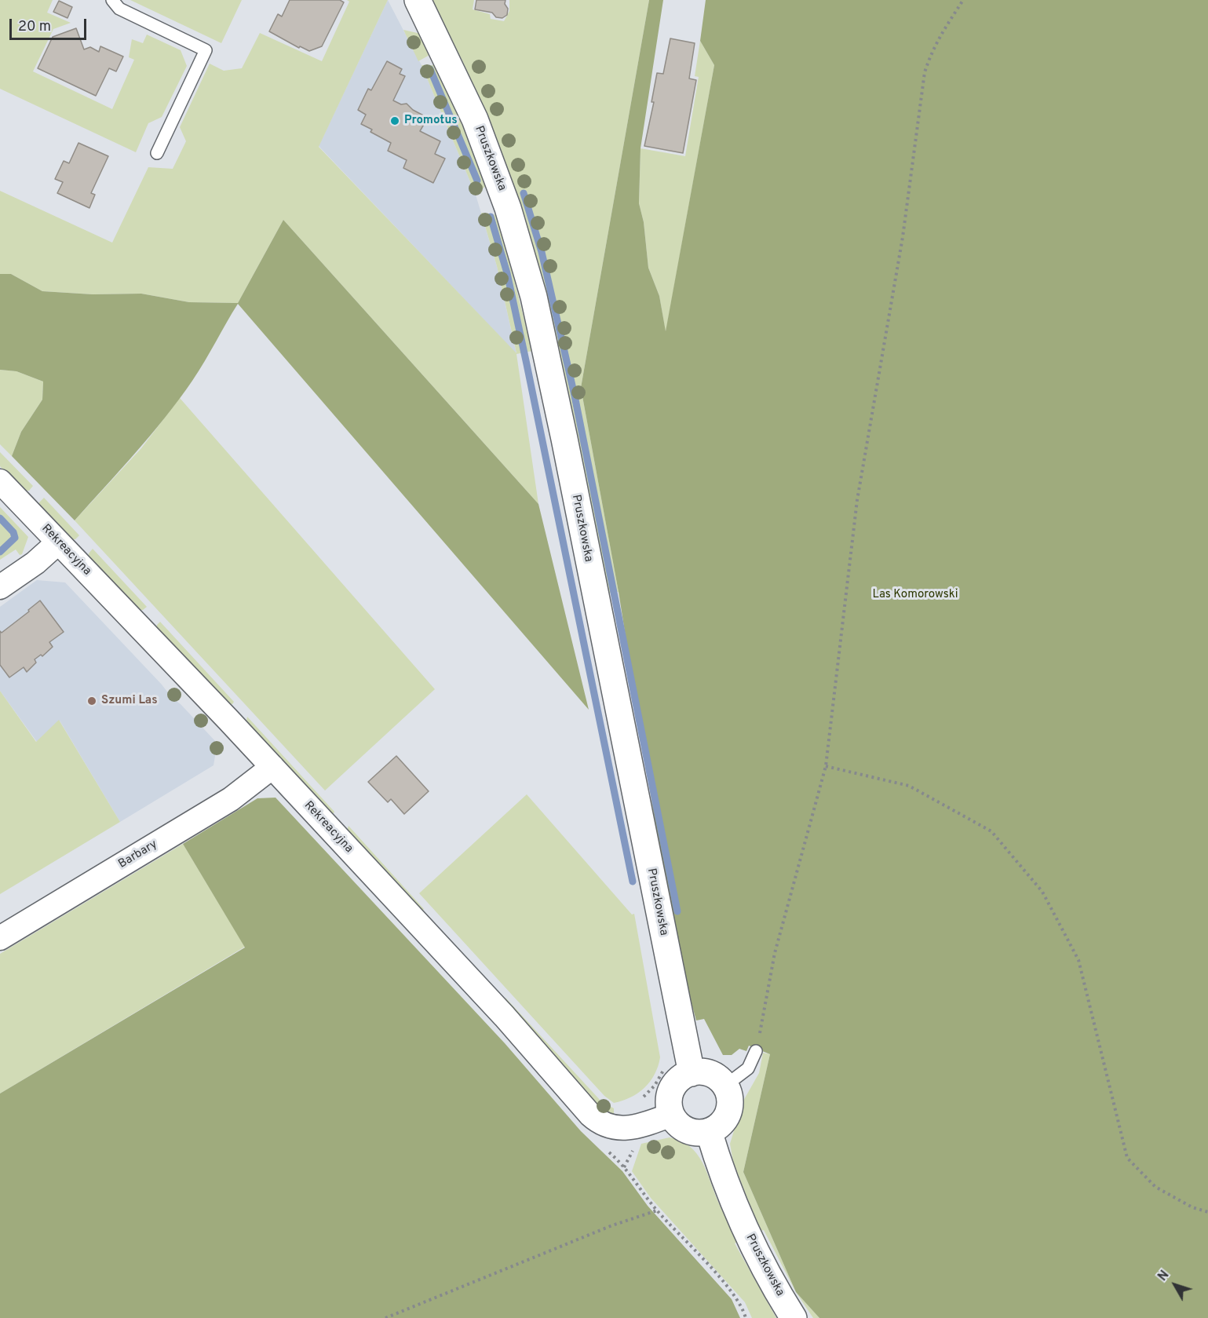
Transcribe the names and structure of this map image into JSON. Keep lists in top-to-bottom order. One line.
{"streets":{"street":["Pruszkowska","Rekreacyjna","Barbary"]},"crossings":[["Pruszkowska","Rekreacyjna"],["Rekreacyjna","Barbary"]],"parks":["Las Komorowski"],"places":["Promotus","Szumi Las"],"scale_bar":"20 m","north":"top left"}
